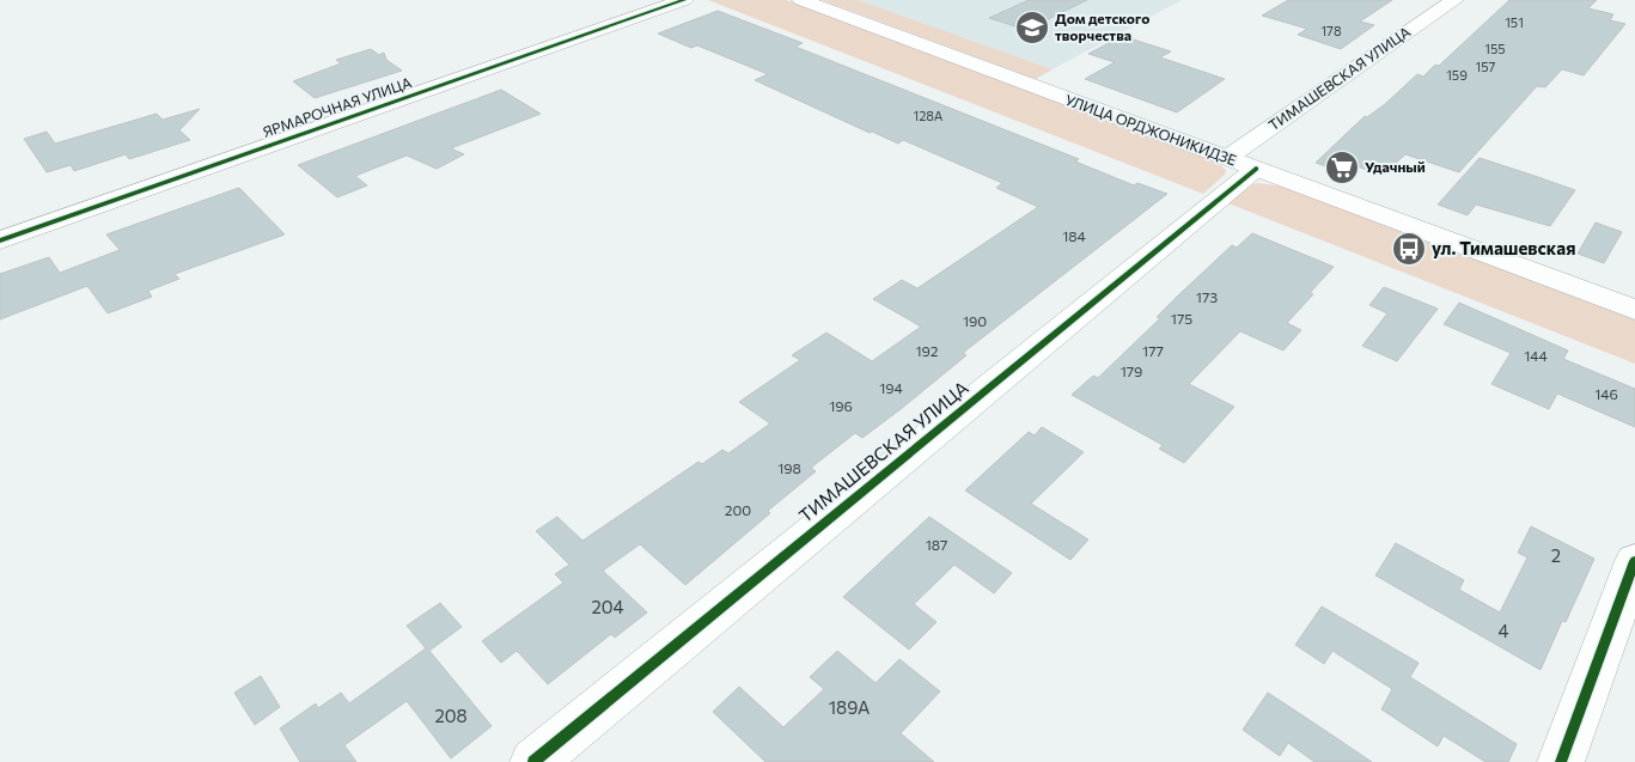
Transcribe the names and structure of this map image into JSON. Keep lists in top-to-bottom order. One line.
{"streets":{"street":["ТИМАШЕВСКАЯ УЛИЦА","ЯРМАРОЧНАЯ УЛИЦА","УЛИЦА ОРДЖОНИКИДЗЕ"]},"crossings":[["ТИМАШЕВСКАЯ УЛИЦА","УЛИЦА ОРДЖОНИКИДЗЕ"]],"places":{"school or university":["Дом детского творчества"],"supermarket":["Удачный"],"bus stop":["ул. Тимашевская"]},"house_numbers":["151","178","155","157","159","128А","184","173","175","190","192","177","144","179","194","146","196","198","200","187","2","204","4","189А","208"]}
